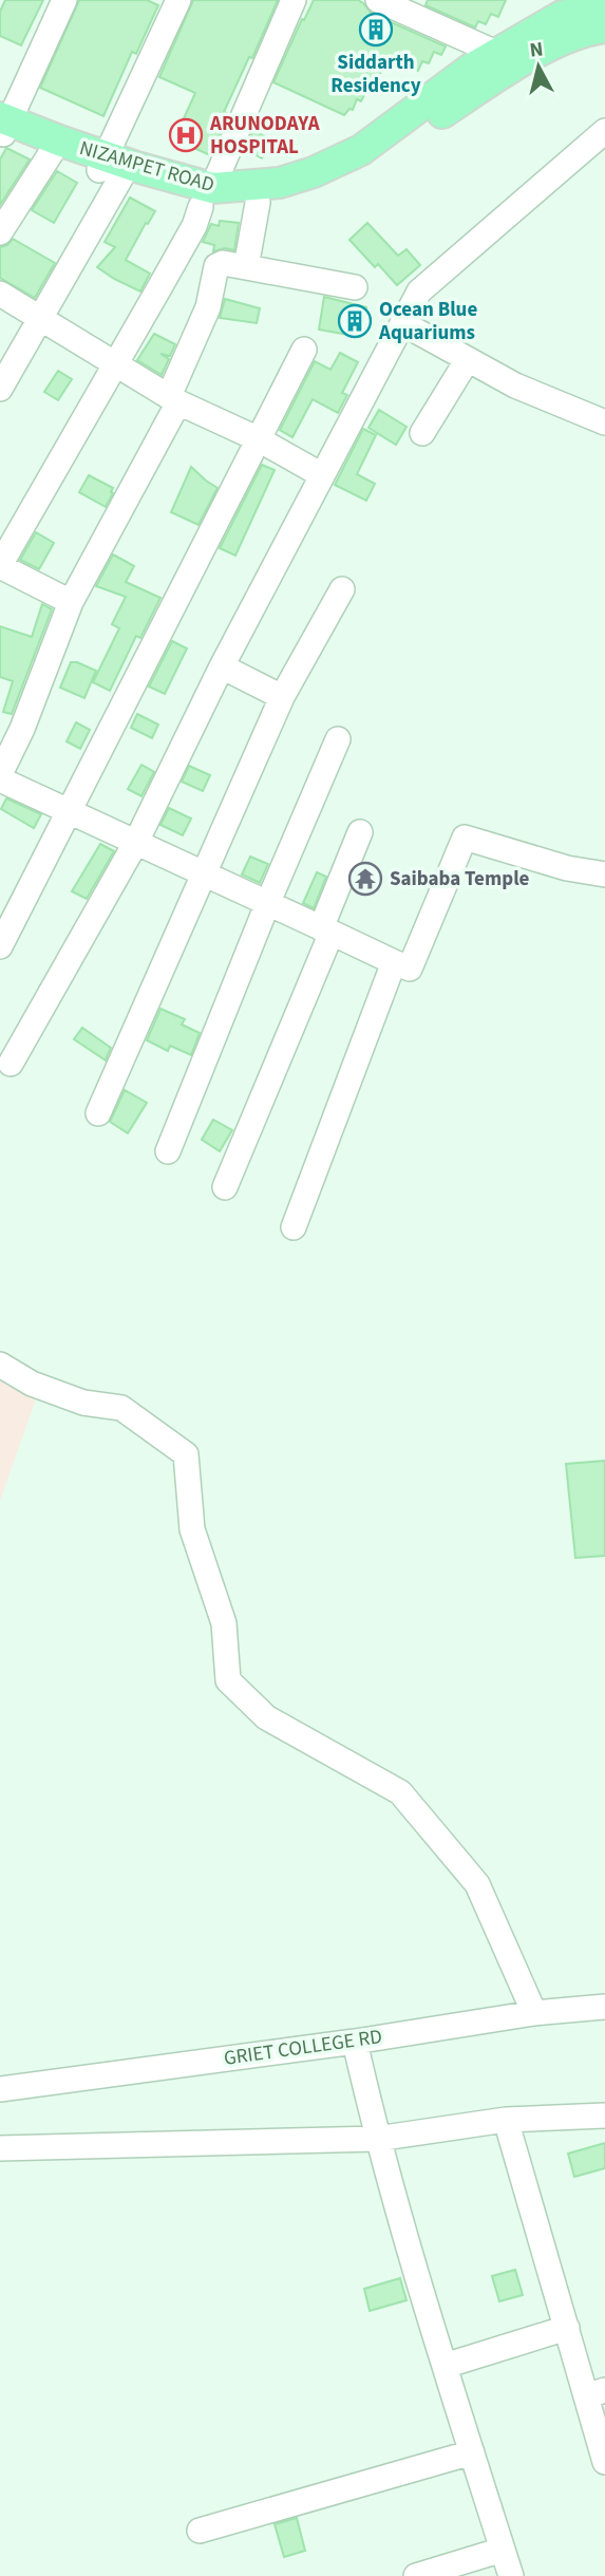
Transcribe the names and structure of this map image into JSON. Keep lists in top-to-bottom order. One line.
{"streets":{"main road":["NIZAMPET ROAD"],"street":["GRIET COLLEGE RD"]},"places":{"building":["Siddarth Residency","Ocean Blue Aquariums"],"hospital":["ARUNODAYA HOSPITAL"],"temple":["Saibaba Temple"]},"north":"top"}
